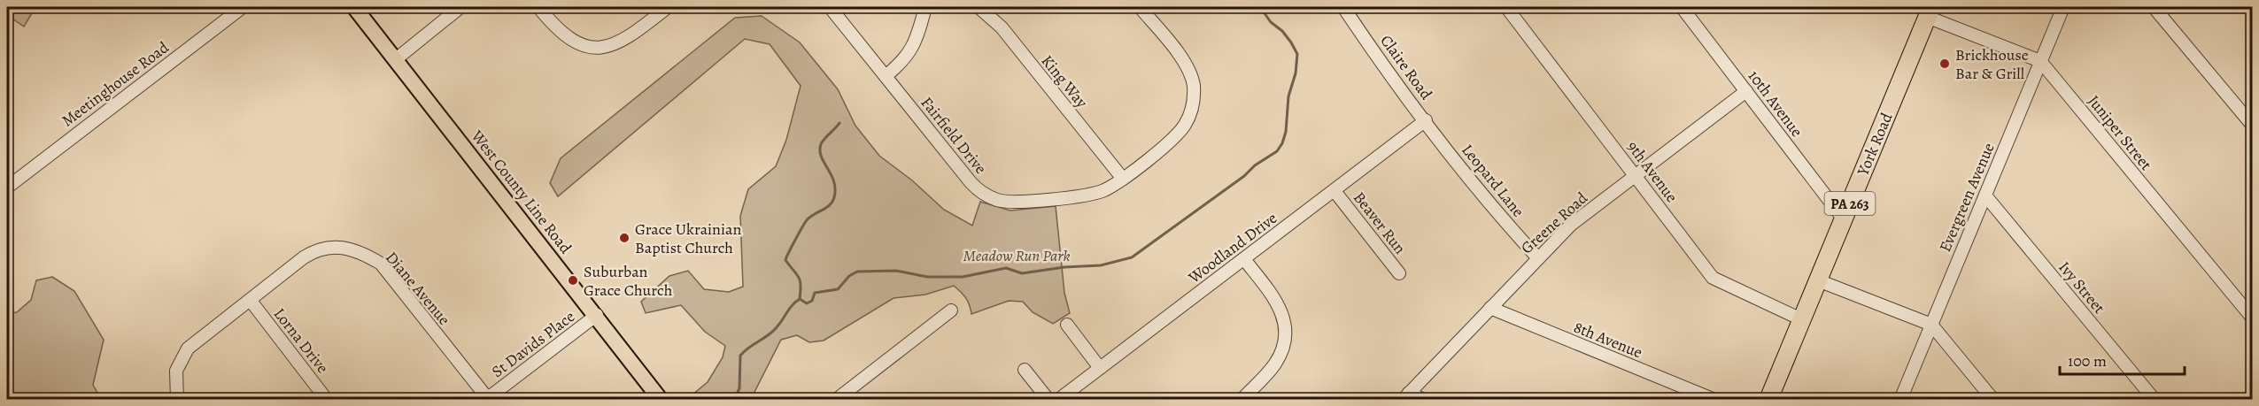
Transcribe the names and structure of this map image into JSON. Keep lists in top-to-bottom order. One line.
{"streets":{"highway":["York Road","PA 263"],"main road":["West County Line Road"],"street":["Claire Road","King Way","Meetinghouse Road","10th Avenue","Juniper Street","Fairfield Drive","9th Avenue","Leopard Lane","Evergreen Avenue","Beaver Run","Greene Road","Woodland Drive","Ivy Street","Diane Avenue","8th Avenue","Lorna Drive","St Davids Place"]},"crossings":[["Claire Road","Leopard Lane"],["Claire Road","Woodland Drive"],["King Way","Fairfield Drive"],["10th Avenue","York Road"],["10th Avenue","Greene Road"],["Juniper Street","York Road"],["Juniper Street","Evergreen Avenue"],["York Road","9th Avenue"],["9th Avenue","Greene Road"],["Leopard Lane","Greene Road"],["Leopard Lane","Woodland Drive"],["West County Line Road","St Davids Place"],["Evergreen Avenue","Ivy Street"],["Beaver Run","Woodland Drive"],["Greene Road","8th Avenue"],["Diane Avenue","Lorna Drive"],["Diane Avenue","St Davids Place"]],"parks":["Meadow Run Park"],"places":["Brickhouse Bar & Grill","Grace Ukrainian Baptist Church","Suburban Grace Church"],"scale_bar":"100 m"}
